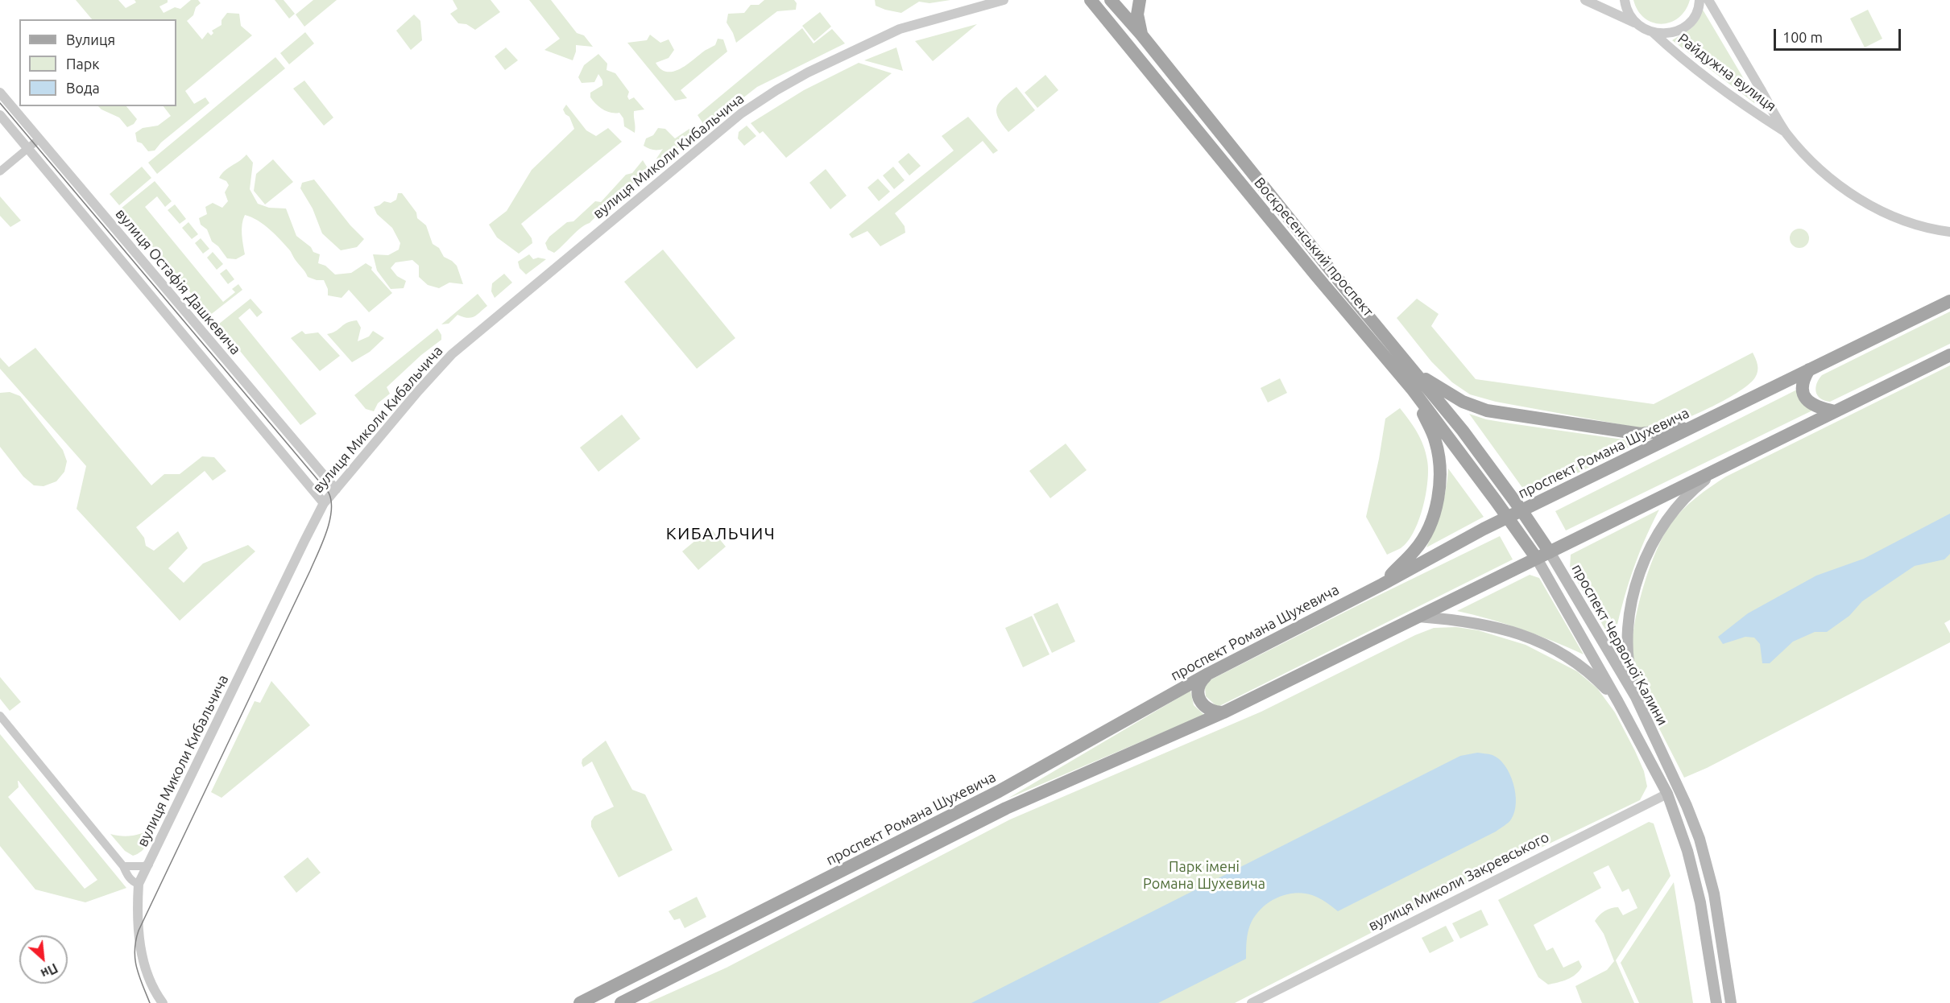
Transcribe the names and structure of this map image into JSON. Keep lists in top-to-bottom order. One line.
{"streets":{"main road":["Воскресенський проспект","проспект Романа Шухевича","проспект Червоної Калини"],"street":["Райдужна вулиця","вулиця Миколи Кибальчича","вулиця Остафія Дашкевича","вулиця Миколи Закревського"]},"crossings":[["вулиця Миколи Кибальчича","вулиця Остафія Дашкевича"],["Воскресенський проспект","проспект Романа Шухевича"],["Воскресенський проспект","проспект Червоної Калини"],["проспект Червоної Калини","вулиця Миколи Закревського"]],"districts":["КИБАЛЬЧИЧ"],"parks":["Парк імені Романа Шухевича"],"legend":["Вулиця","Парк","Вода"],"scale_bar":"100 m","north":"bottom right"}
